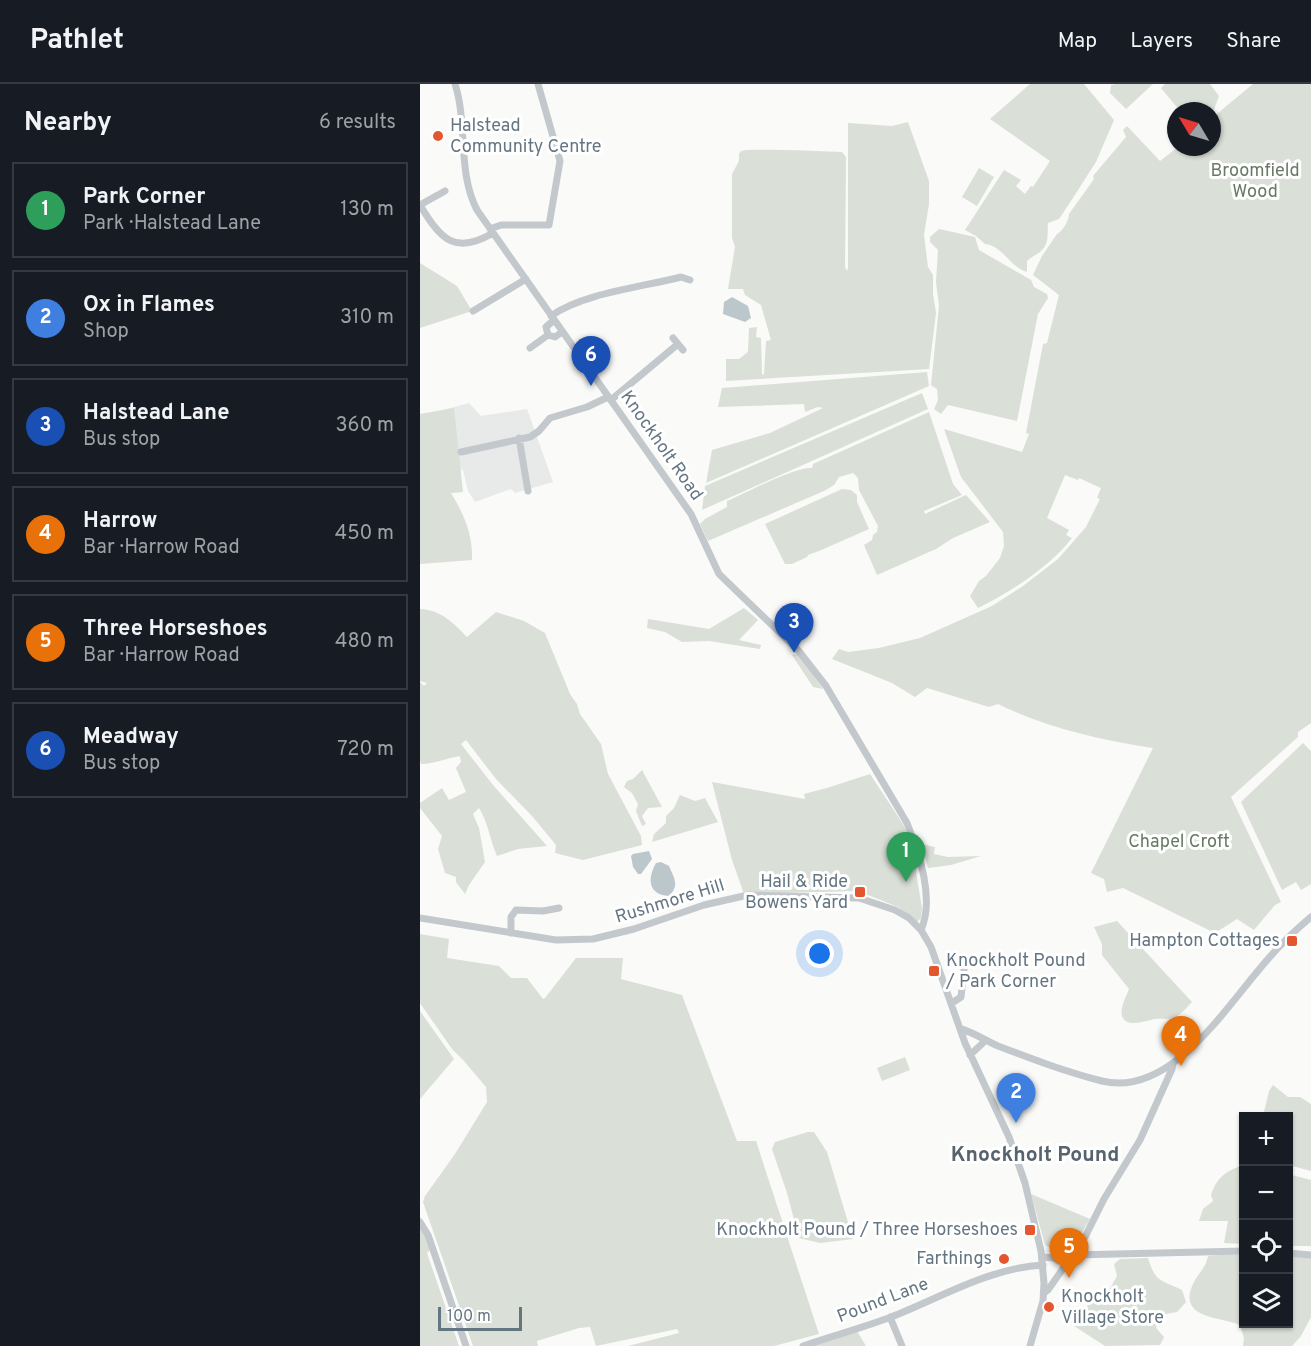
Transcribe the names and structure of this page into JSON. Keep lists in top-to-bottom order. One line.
{"streets":{"street":["Knockholt Road","Rushmore Hill","Pound Lane"]},"crossings":[["Knockholt Road","Rushmore Hill"]],"districts":["Knockholt Pound"],"parks":["Broomfield Wood","Chapel Croft"],"places":{"other":["Halstead Community Centre","Farthings","Knockholt Village Store"],"transit":["Hail & Ride Bowens Yard","Hampton Cottages","Knockholt Pound / Park Corner","Knockholt Pound / Three Horseshoes"]},"scale_bar":"100 m","north":"top left","page":{"header":"Pathlet","nav":["Map","Layers","Share"],"heading":["Nearby","6 results"],"list":[{"mark":"1","name":"Park Corner","note":"Park · Halstead Lane","value":"130 m"},{"mark":"2","name":"Ox in Flames","note":"Shop","value":"310 m"},{"mark":"3","name":"Halstead Lane","note":"Bus stop","value":"360 m"},{"mark":"4","name":"Harrow","note":"Bar · Harrow Road","value":"450 m"},{"mark":"5","name":"Three Horseshoes","note":"Bar · Harrow Road","value":"480 m"},{"mark":"6","name":"Meadway","note":"Bus stop","value":"720 m"}],"pins":["6","3","1","4","2","5"],"map_buttons":["+","−"],"scale":"100 m"}}
